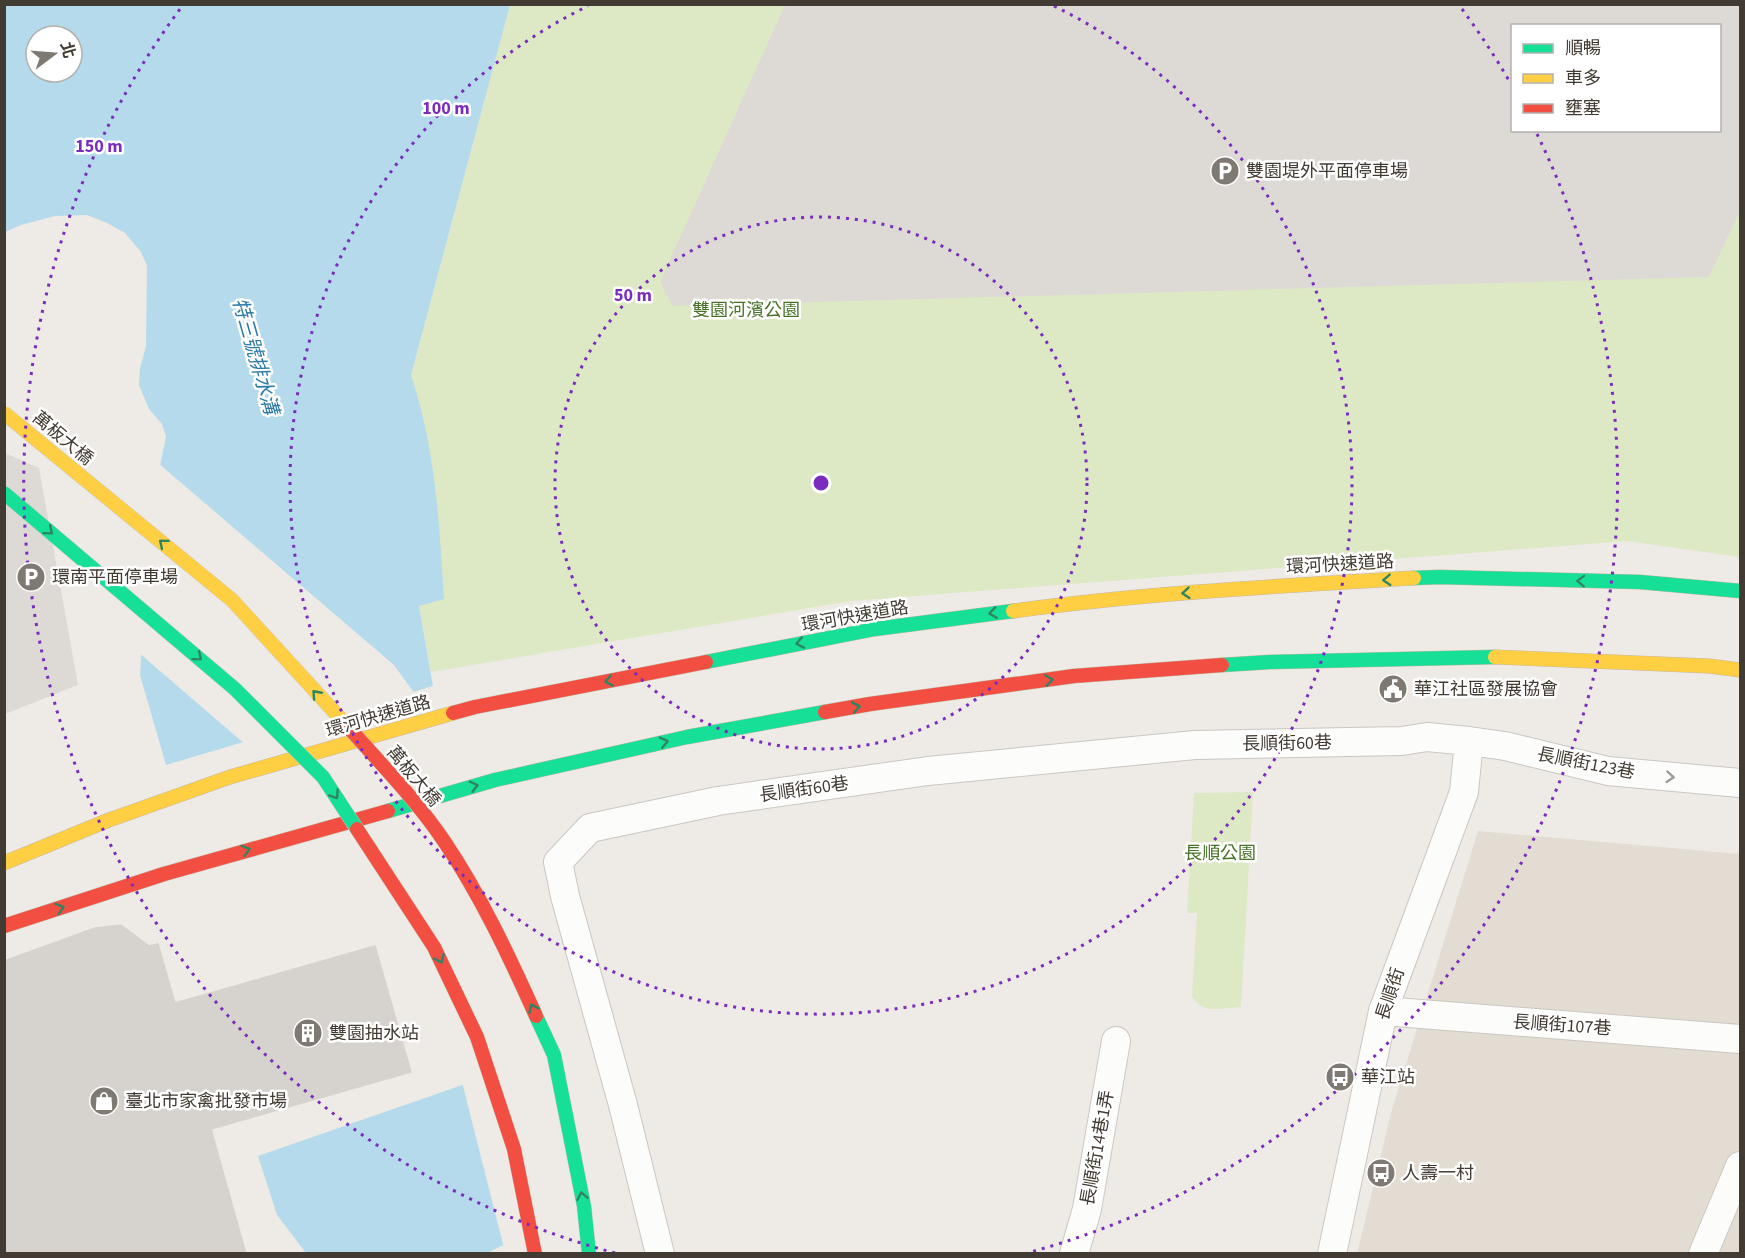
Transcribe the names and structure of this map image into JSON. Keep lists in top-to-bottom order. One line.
{"streets":{"main road":["萬板大橋","環河快速道路"],"street":["長順街60巷","長順街123巷","長順街","長順街107巷","長順街14巷1弄"]},"crossings":[["長順街60巷","長順街123巷"],["長順街60巷","長順街"],["長順街123巷","長順街"],["長順街","長順街107巷"]],"one_way":["長順街123巷"],"water":["特三號排水溝"],"parks":["雙園河濱公園","長順公園"],"places":{"parking":["雙園堤外平面停車場","環南平面停車場"],"public building":["華江社區發展協會"],"building":["雙園抽水站"],"bus stop":["華江站","人壽一村"],"shop":["臺北市家禽批發市場"]},"legend":["順暢","車多","壅塞"],"north":"right","rings":["100 m","150 m","50 m"]}
